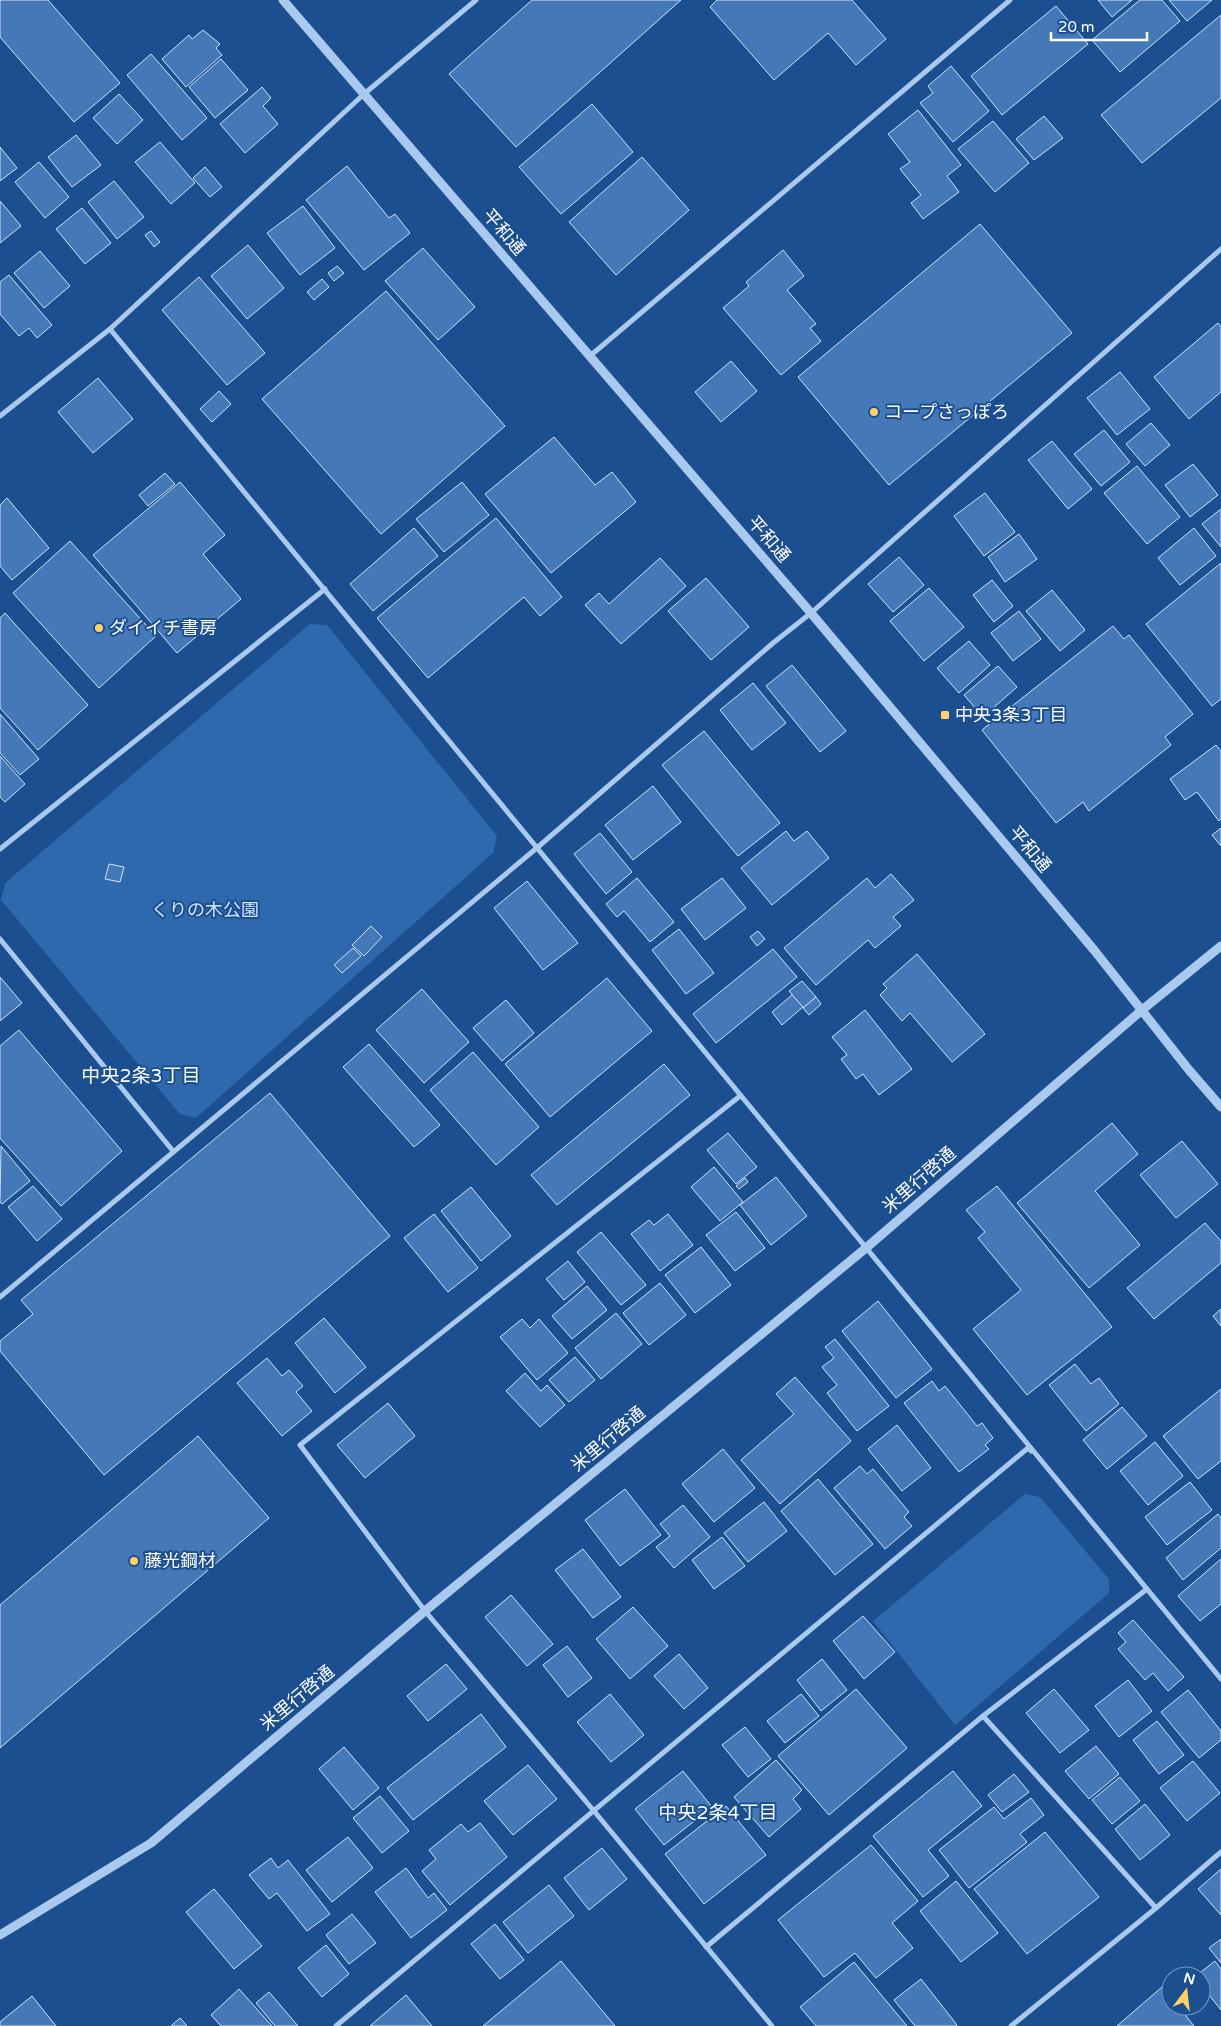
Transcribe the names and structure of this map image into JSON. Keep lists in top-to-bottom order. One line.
{"streets":{"street":["平和通","米里行啓通"]},"crossings":[["平和通","米里行啓通"]],"districts":["中央2条3丁目","中央2条4丁目"],"parks":["くりの木公園"],"places":{"other":["コープさっぽろ","ダイイチ書房","藤光鋼材"],"transit":["中央3条3丁目"]},"scale_bar":"20 m","north":"top"}
